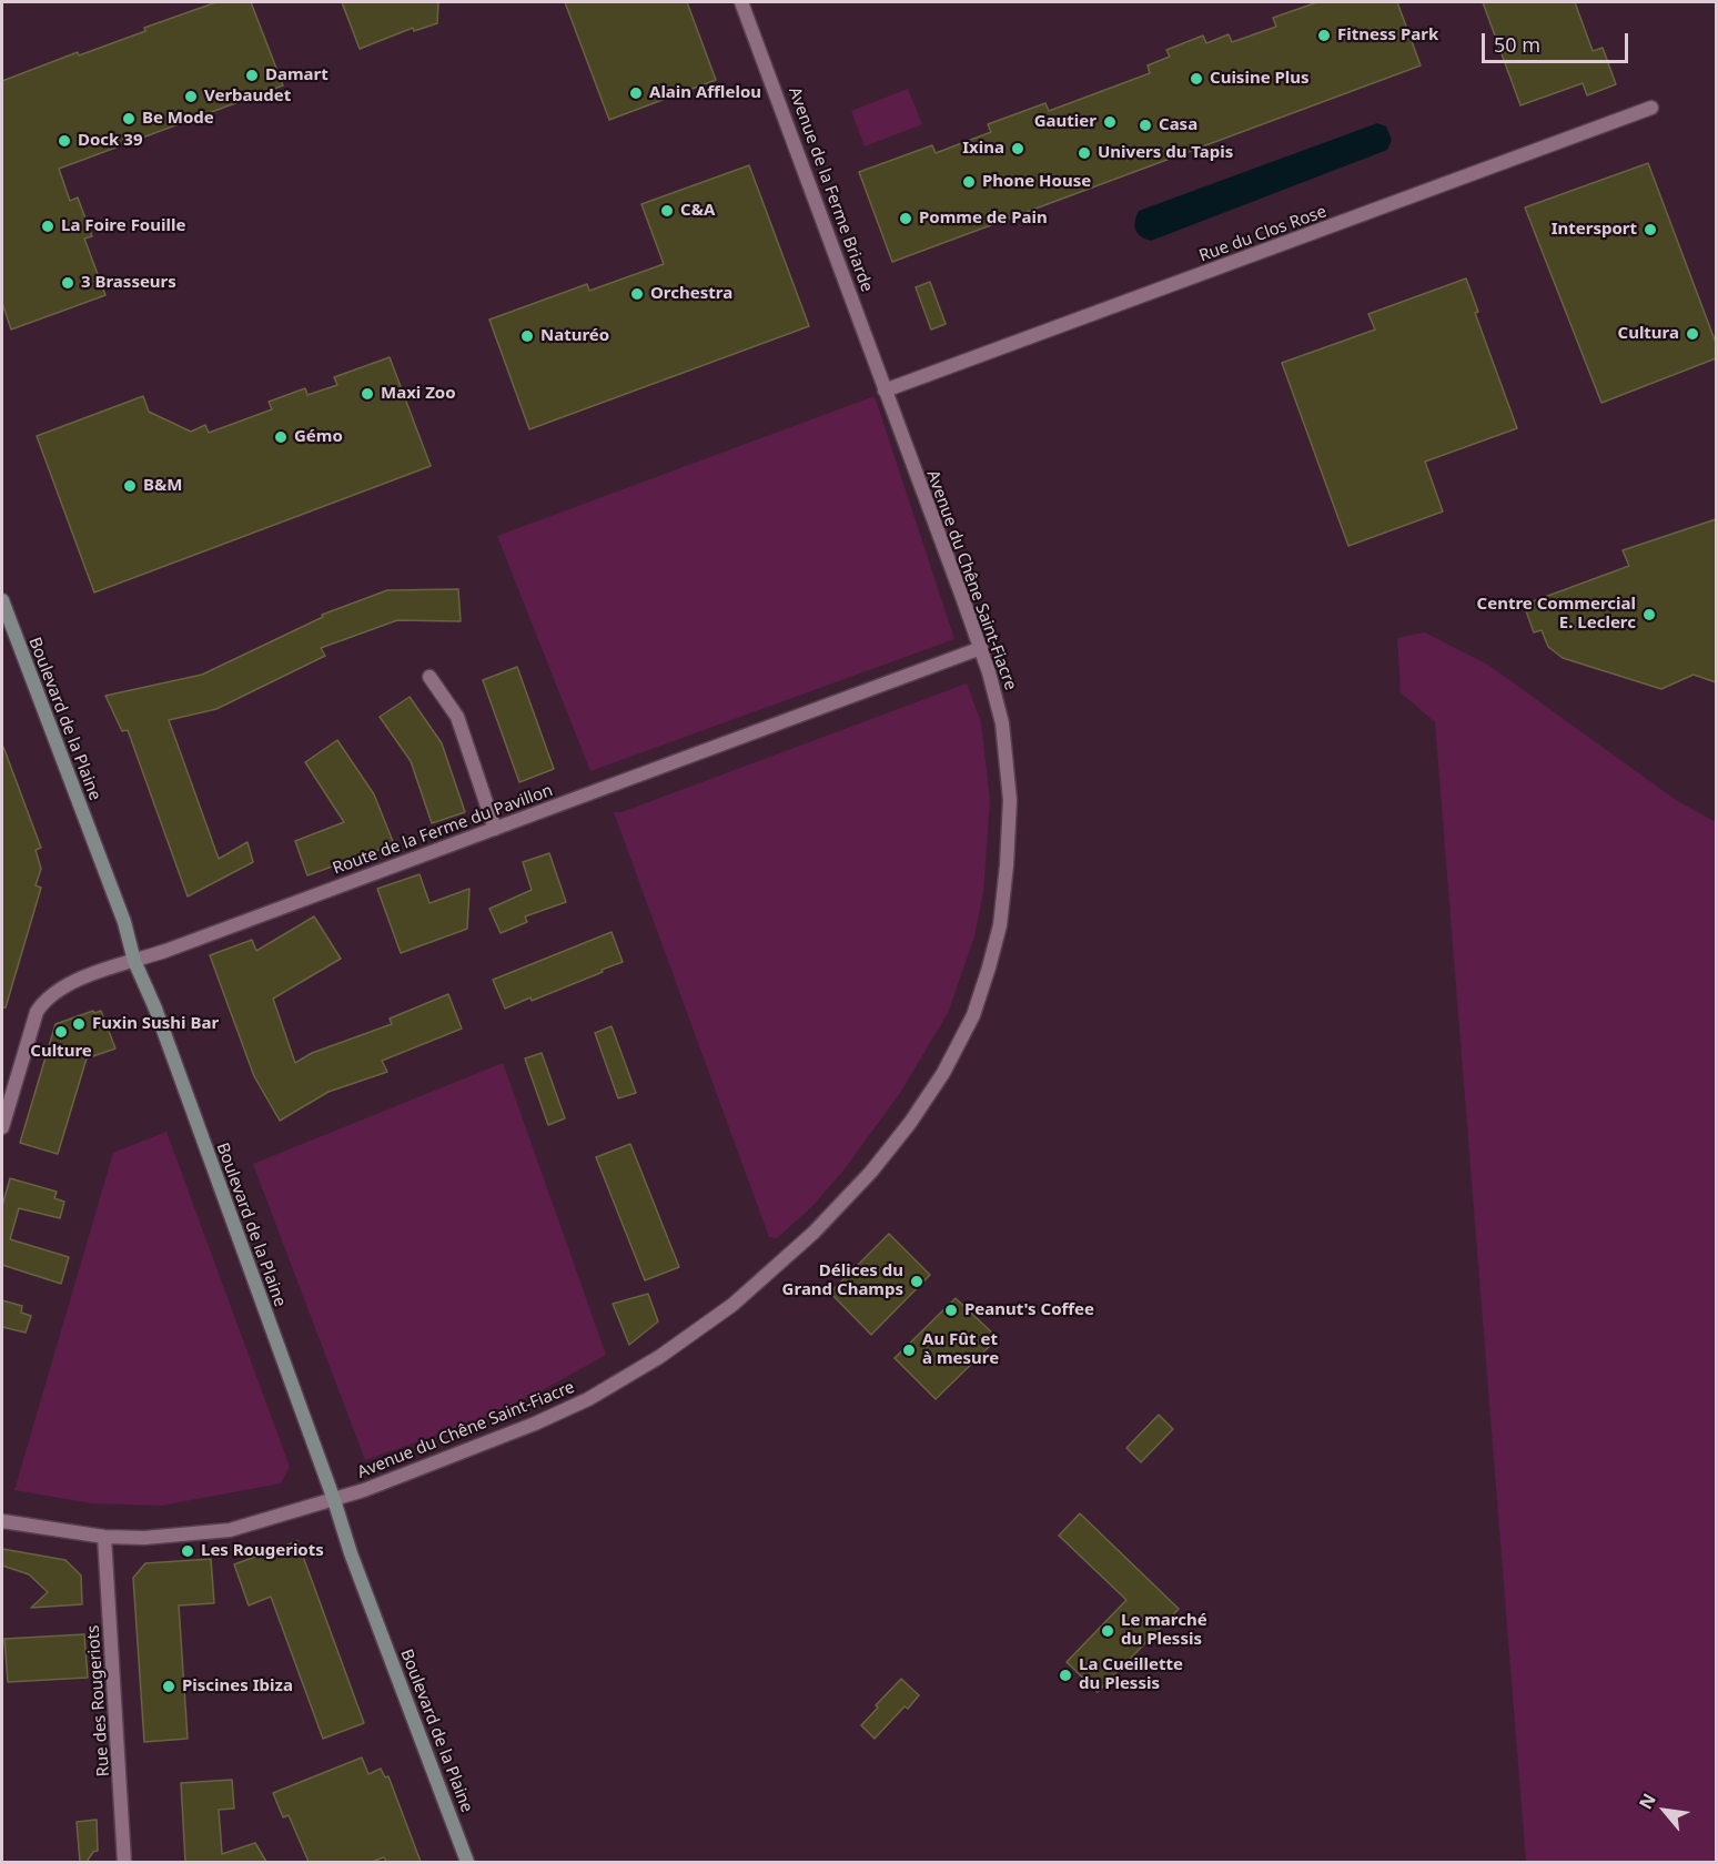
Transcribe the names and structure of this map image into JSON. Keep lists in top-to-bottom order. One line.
{"streets":{"main road":["Boulevard de la Plaine"],"street":["Avenue de la Ferme Briarde","Rue du Clos Rose","Avenue du Chêne Saint-Fiacre","Route de la Ferme du Pavillon","Rue des Rougeriots"]},"crossings":[["Avenue de la Ferme Briarde","Rue du Clos Rose"],["Avenue de la Ferme Briarde","Avenue du Chêne Saint-Fiacre"],["Rue du Clos Rose","Avenue du Chêne Saint-Fiacre"],["Avenue du Chêne Saint-Fiacre","Boulevard de la Plaine"],["Avenue du Chêne Saint-Fiacre","Route de la Ferme du Pavillon"],["Avenue du Chêne Saint-Fiacre","Rue des Rougeriots"],["Boulevard de la Plaine","Route de la Ferme du Pavillon"]],"places":["Fitness Park","Damart","Cuisine Plus","Alain Afflelou","Verbaudet","Be Mode","Gautier","Casa","Dock 39","Ixina","Univers du Tapis","Phone House","C&A","Pomme de Pain","La Foire Fouille","Intersport","3 Brasseurs","Orchestra","Cultura","Naturéo","Maxi Zoo","Gémo","B&M","Centre Commercial E. Leclerc","Fuxin Sushi Bar","Culture","Délices du Grand Champs","Peanut's Coffee","Au Fût et à mesure","Les Rougeriots","Le marché du Plessis","La Cueillette du Plessis","Piscines Ibiza"],"scale_bar":"50 m","north":"top left"}
